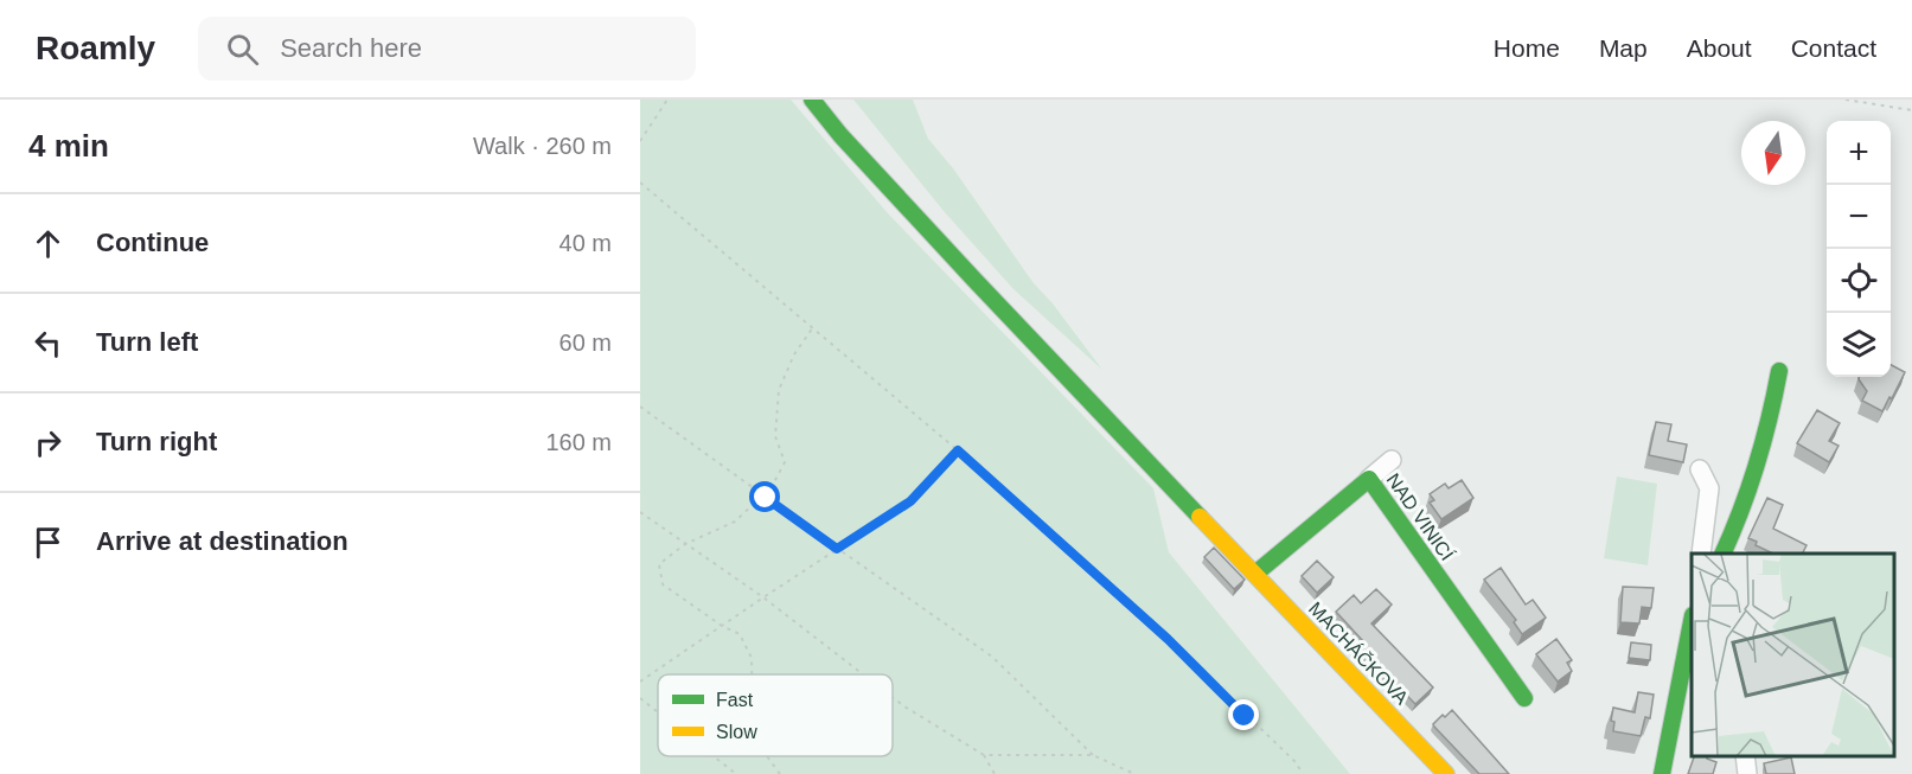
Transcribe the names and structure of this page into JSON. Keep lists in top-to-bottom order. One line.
{"streets":{"street":["NAD VINICÍ","MACHÁČKOVA"]},"crossings":[["NAD VINICÍ","MACHÁČKOVA"]],"legend":["Fast","Slow"],"north":"bottom","page":{"header":"Roamly","search":"Search here","nav":["Home","Map","About","Contact"],"heading":["4 min","Walk · 260 m"],"map_buttons":["+","−"],"list":[["Continue","40 m"],["Turn left","60 m"],["Turn right","160 m"],"Arrive at destination"]}}
